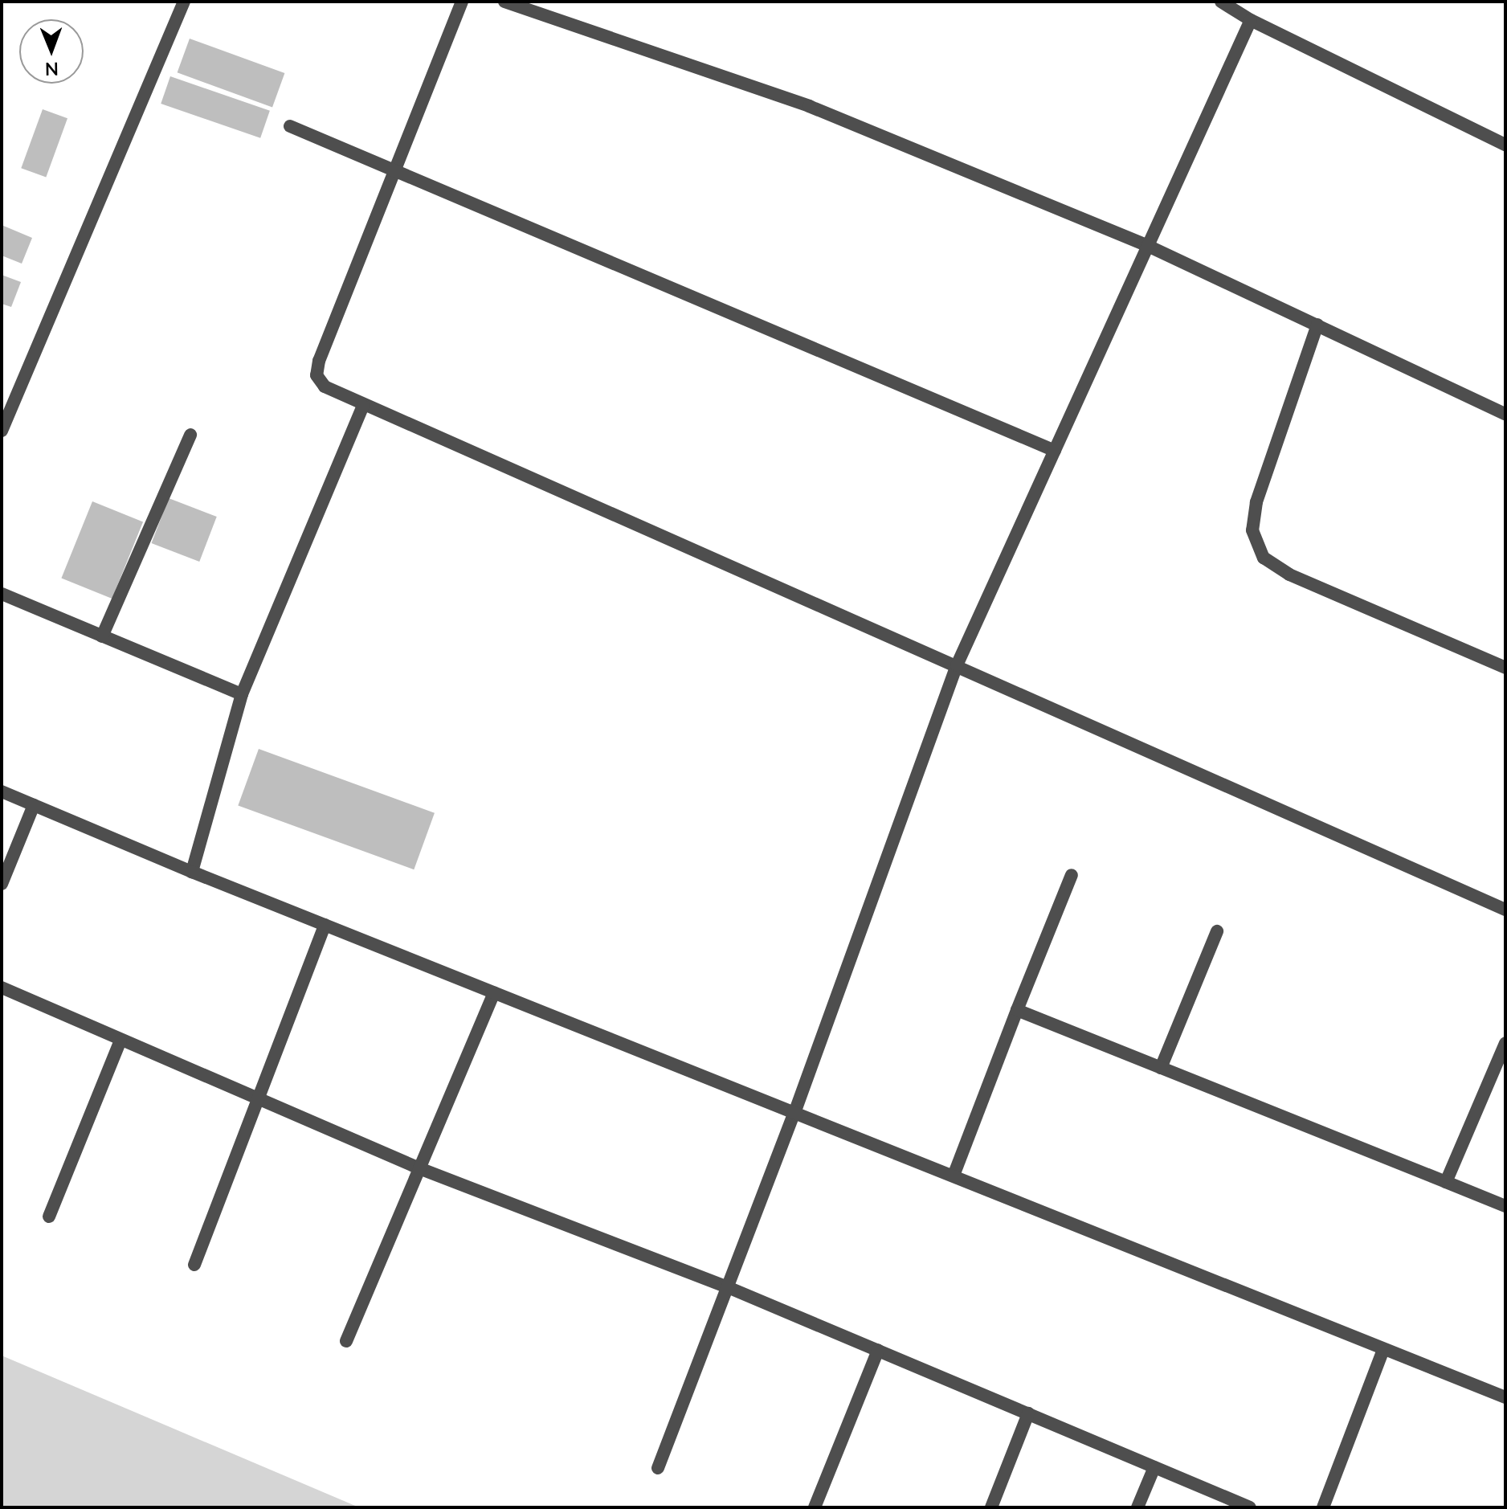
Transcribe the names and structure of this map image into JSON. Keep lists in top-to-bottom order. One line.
{"north":"bottom"}
